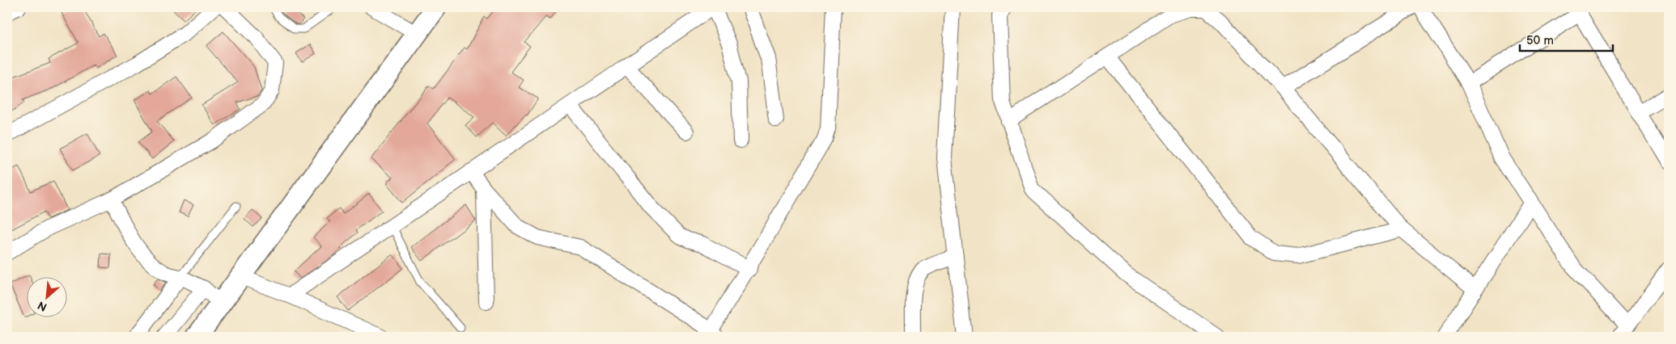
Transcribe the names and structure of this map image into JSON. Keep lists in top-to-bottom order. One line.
{"scale_bar":"50 m","north":"bottom left"}
